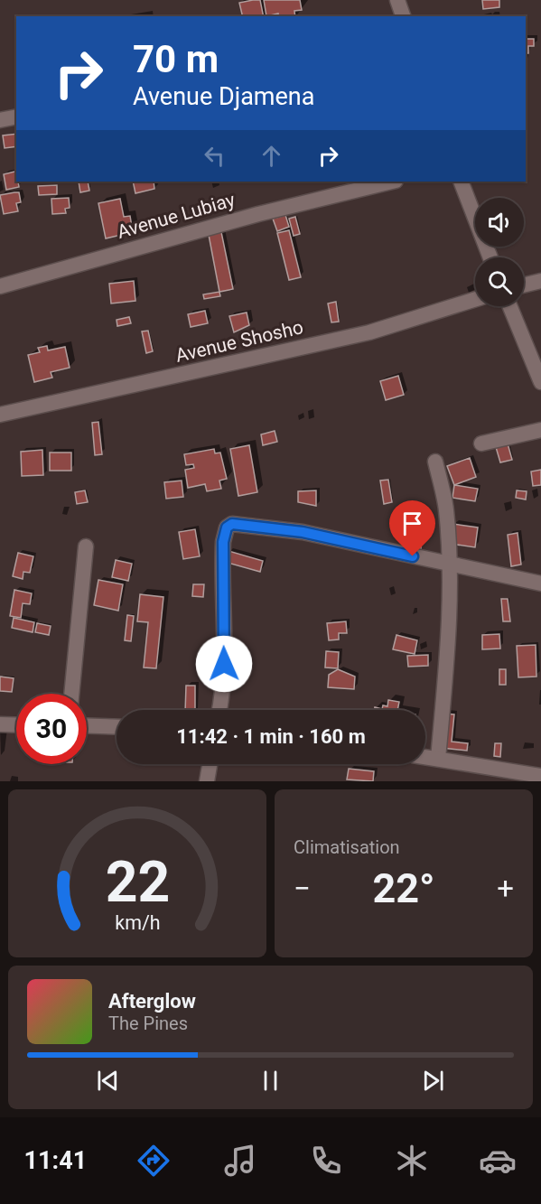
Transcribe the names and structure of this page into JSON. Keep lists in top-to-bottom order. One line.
{"streets":{"street":["Avenue Lubiay","Avenue Shosho"]},"page":{"turn":["70 m","Avenue Djamena"],"limit":"30","trip":"11:42 · 1 min · 160 m","tile":"Climatisation","heat":["−","22°","+"],"song":["Afterglow","The Pines"],"tabs":"11:41","gauge":["22","km/h"]}}
